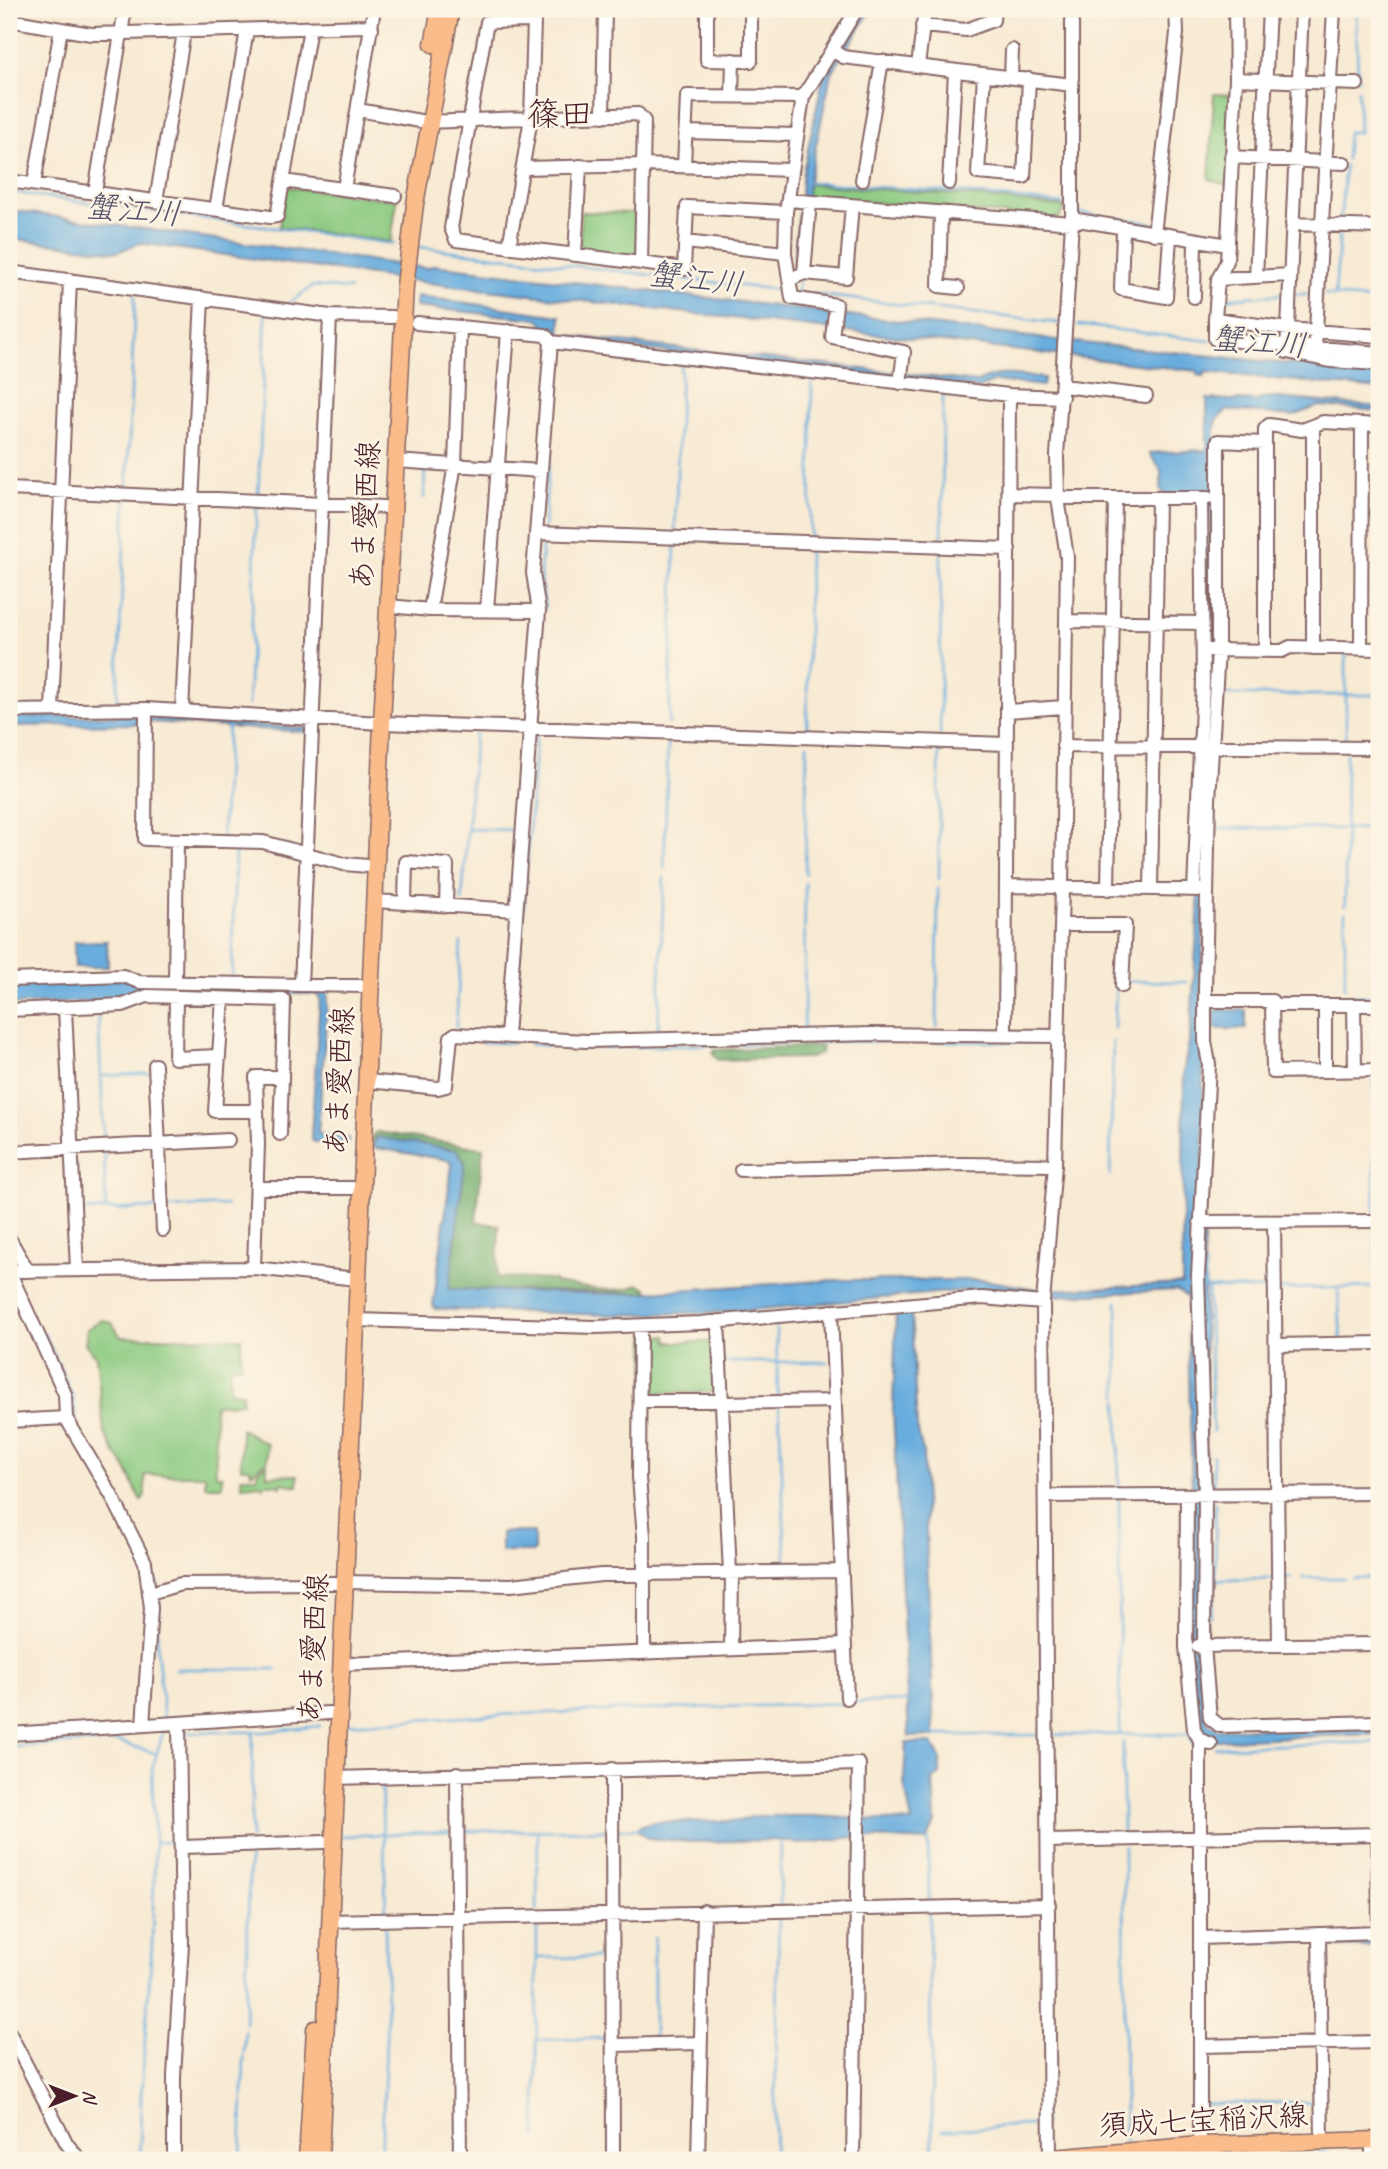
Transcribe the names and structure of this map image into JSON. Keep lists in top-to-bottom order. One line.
{"streets":{"main road":["あま愛西線","須成七宝稲沢線"]},"districts":["篠田"],"water":["蟹江川"],"north":"right"}
